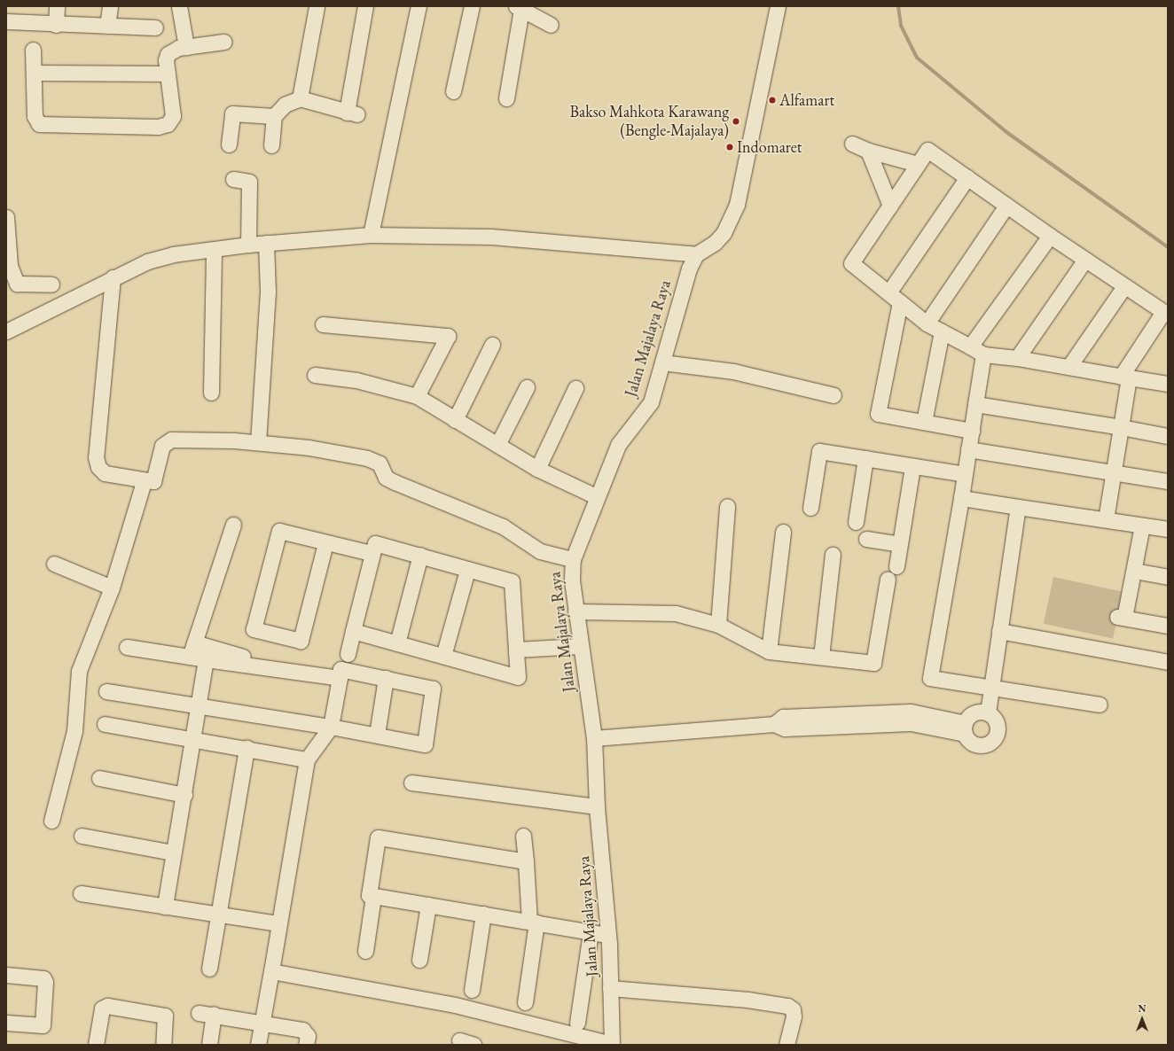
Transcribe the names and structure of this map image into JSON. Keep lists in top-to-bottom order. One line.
{"streets":{"street":["Jalan Majalaya Raya"]},"places":["Alfamart","Bakso Mahkota Karawang (Bengle-Majalaya)","Indomaret"],"north":"top"}
